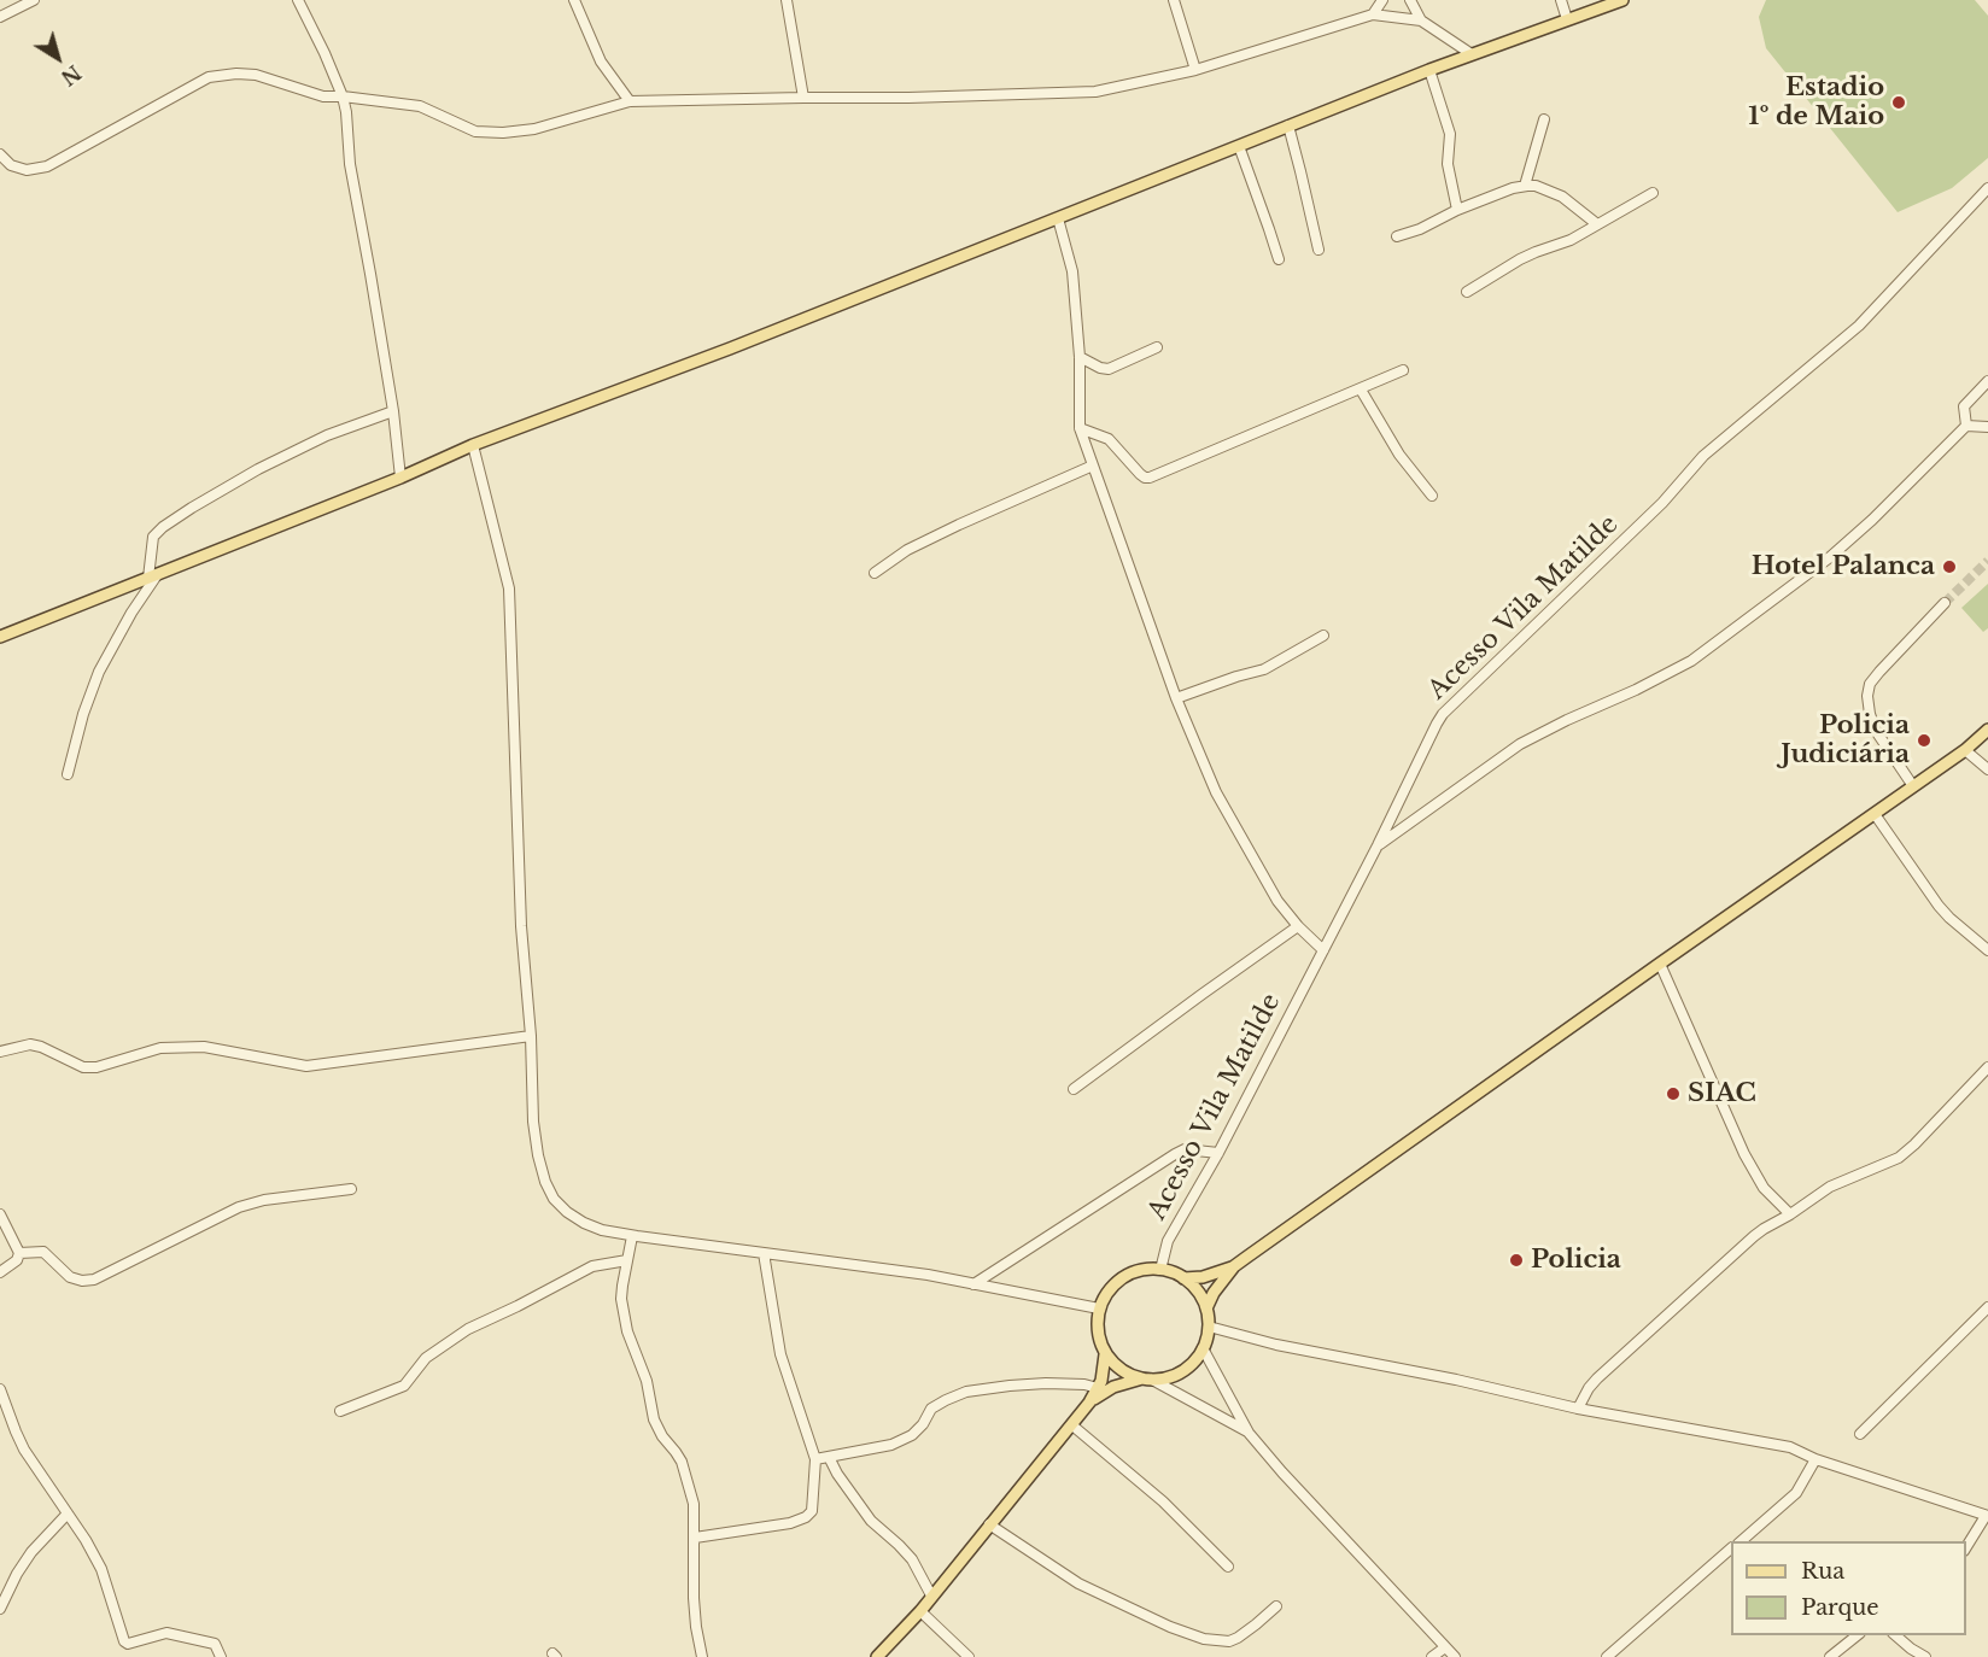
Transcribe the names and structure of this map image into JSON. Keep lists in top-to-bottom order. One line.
{"streets":{"street":["Acesso Vila Matilde"]},"places":["Estadio 1º de Maio","Hotel Palanca","Policia Judiciária","SIAC","Policia"],"legend":["Rua","Parque"],"north":"bottom right"}
